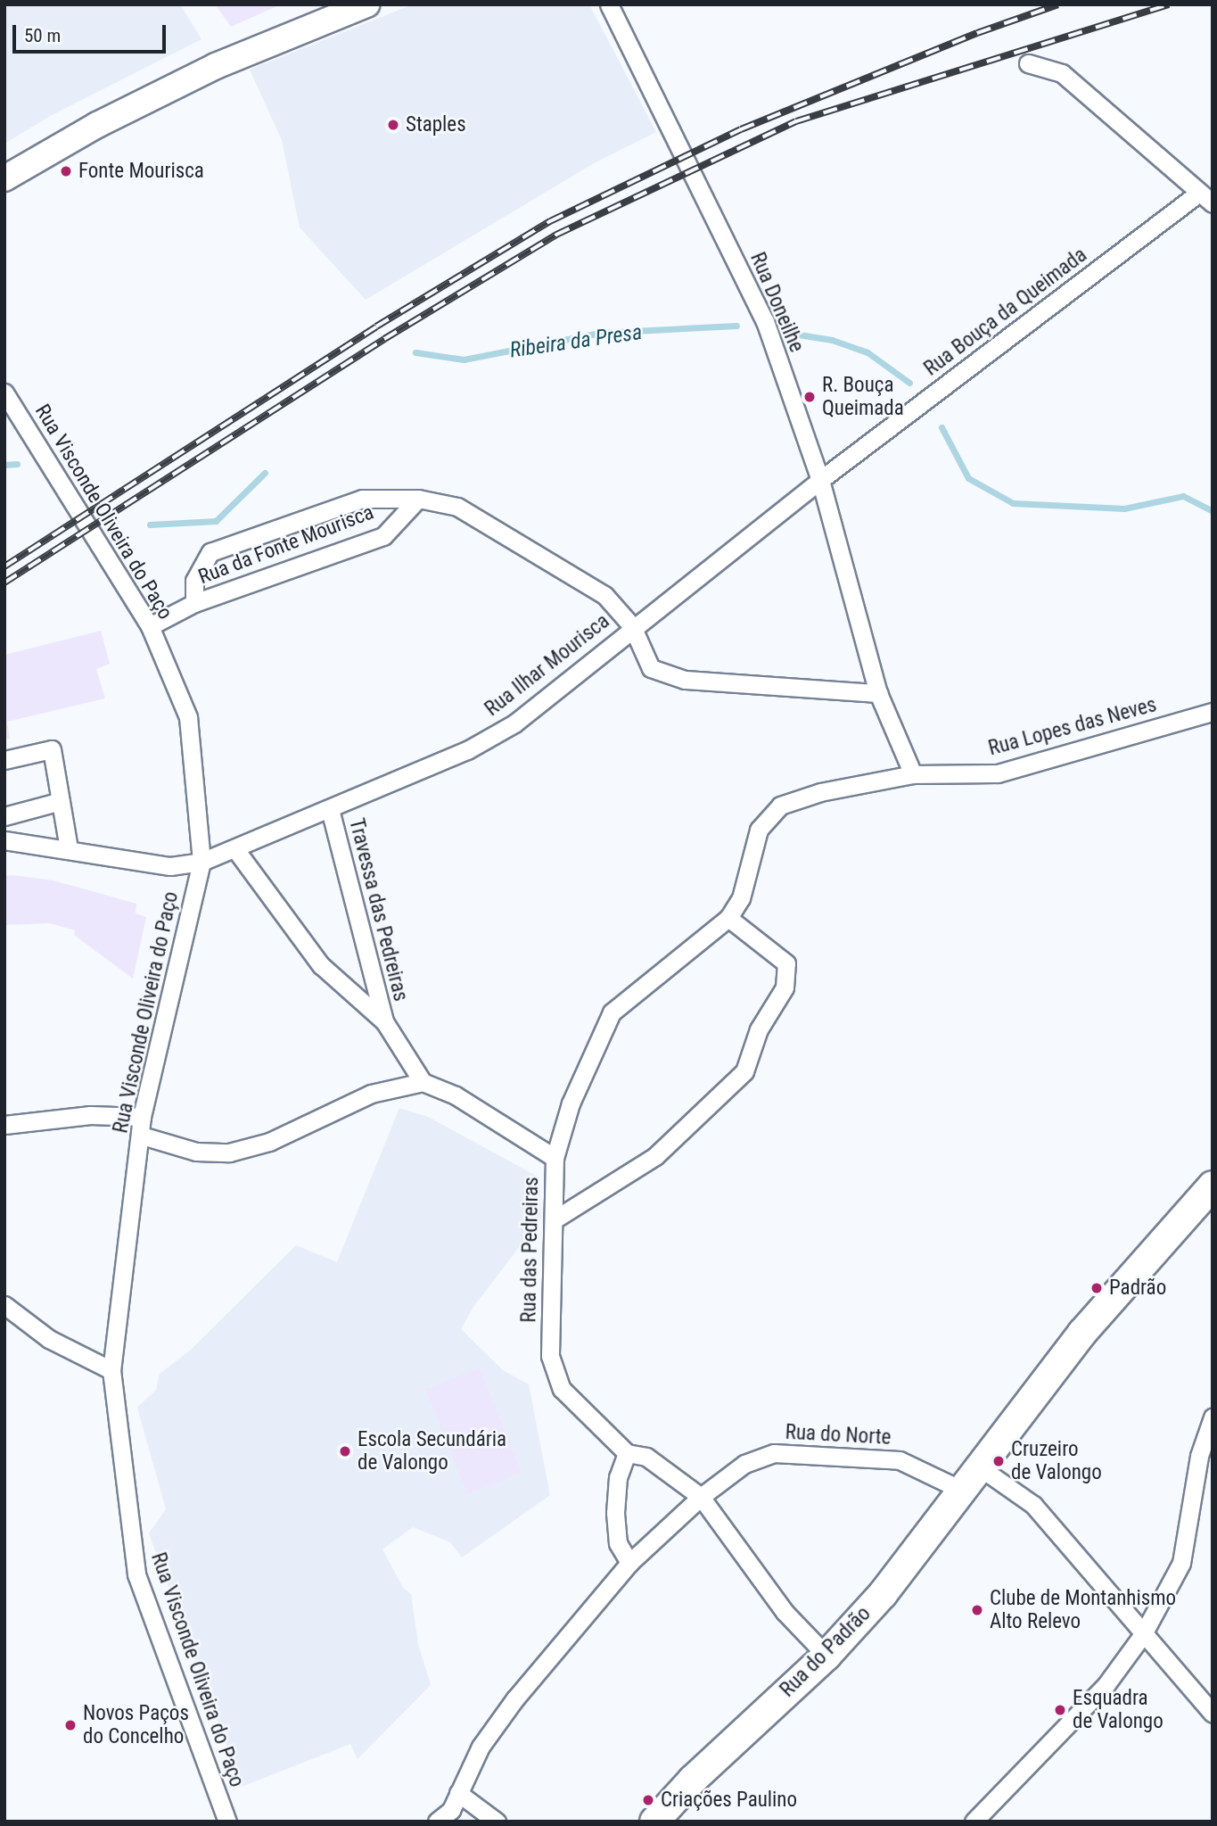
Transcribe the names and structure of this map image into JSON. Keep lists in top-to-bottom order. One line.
{"streets":{"main road":["Rua do Padrão"],"street":["Rua Doneilhe","Rua Bouça da Queimada","Rua Visconde Oliveira do Paço","Rua da Fonte Mourisca","Rua Ilhar Mourisca","Rua Lopes das Neves","Travessa das Pedreiras","Rua das Pedreiras","Rua do Norte"]},"crossings":[["Rua Doneilhe","Rua Bouça da Queimada"],["Rua Doneilhe","Rua Ilhar Mourisca"],["Rua Doneilhe","Rua Lopes das Neves"],["Rua Bouça da Queimada","Rua da Fonte Mourisca"],["Rua Bouça da Queimada","Rua Ilhar Mourisca"],["Rua Visconde Oliveira do Paço","Rua da Fonte Mourisca"],["Rua Visconde Oliveira do Paço","Rua Ilhar Mourisca"],["Rua da Fonte Mourisca","Rua Ilhar Mourisca"],["Rua Ilhar Mourisca","Travessa das Pedreiras"],["Rua Lopes das Neves","Rua das Pedreiras"],["Rua das Pedreiras","Rua do Norte"],["Rua das Pedreiras","Rua do Padrão"],["Rua do Norte","Rua do Padrão"]],"water":["Ribeira da Presa"],"places":["Staples","Fonte Mourisca","R. Bouça Queimada","Padrão","Escola Secundária de Valongo","Cruzeiro de Valongo","Clube de Montanhismo Alto Relevo","Esquadra de Valongo","Novos Paços do Concelho","Criações Paulino"],"scale_bar":"50 m"}
